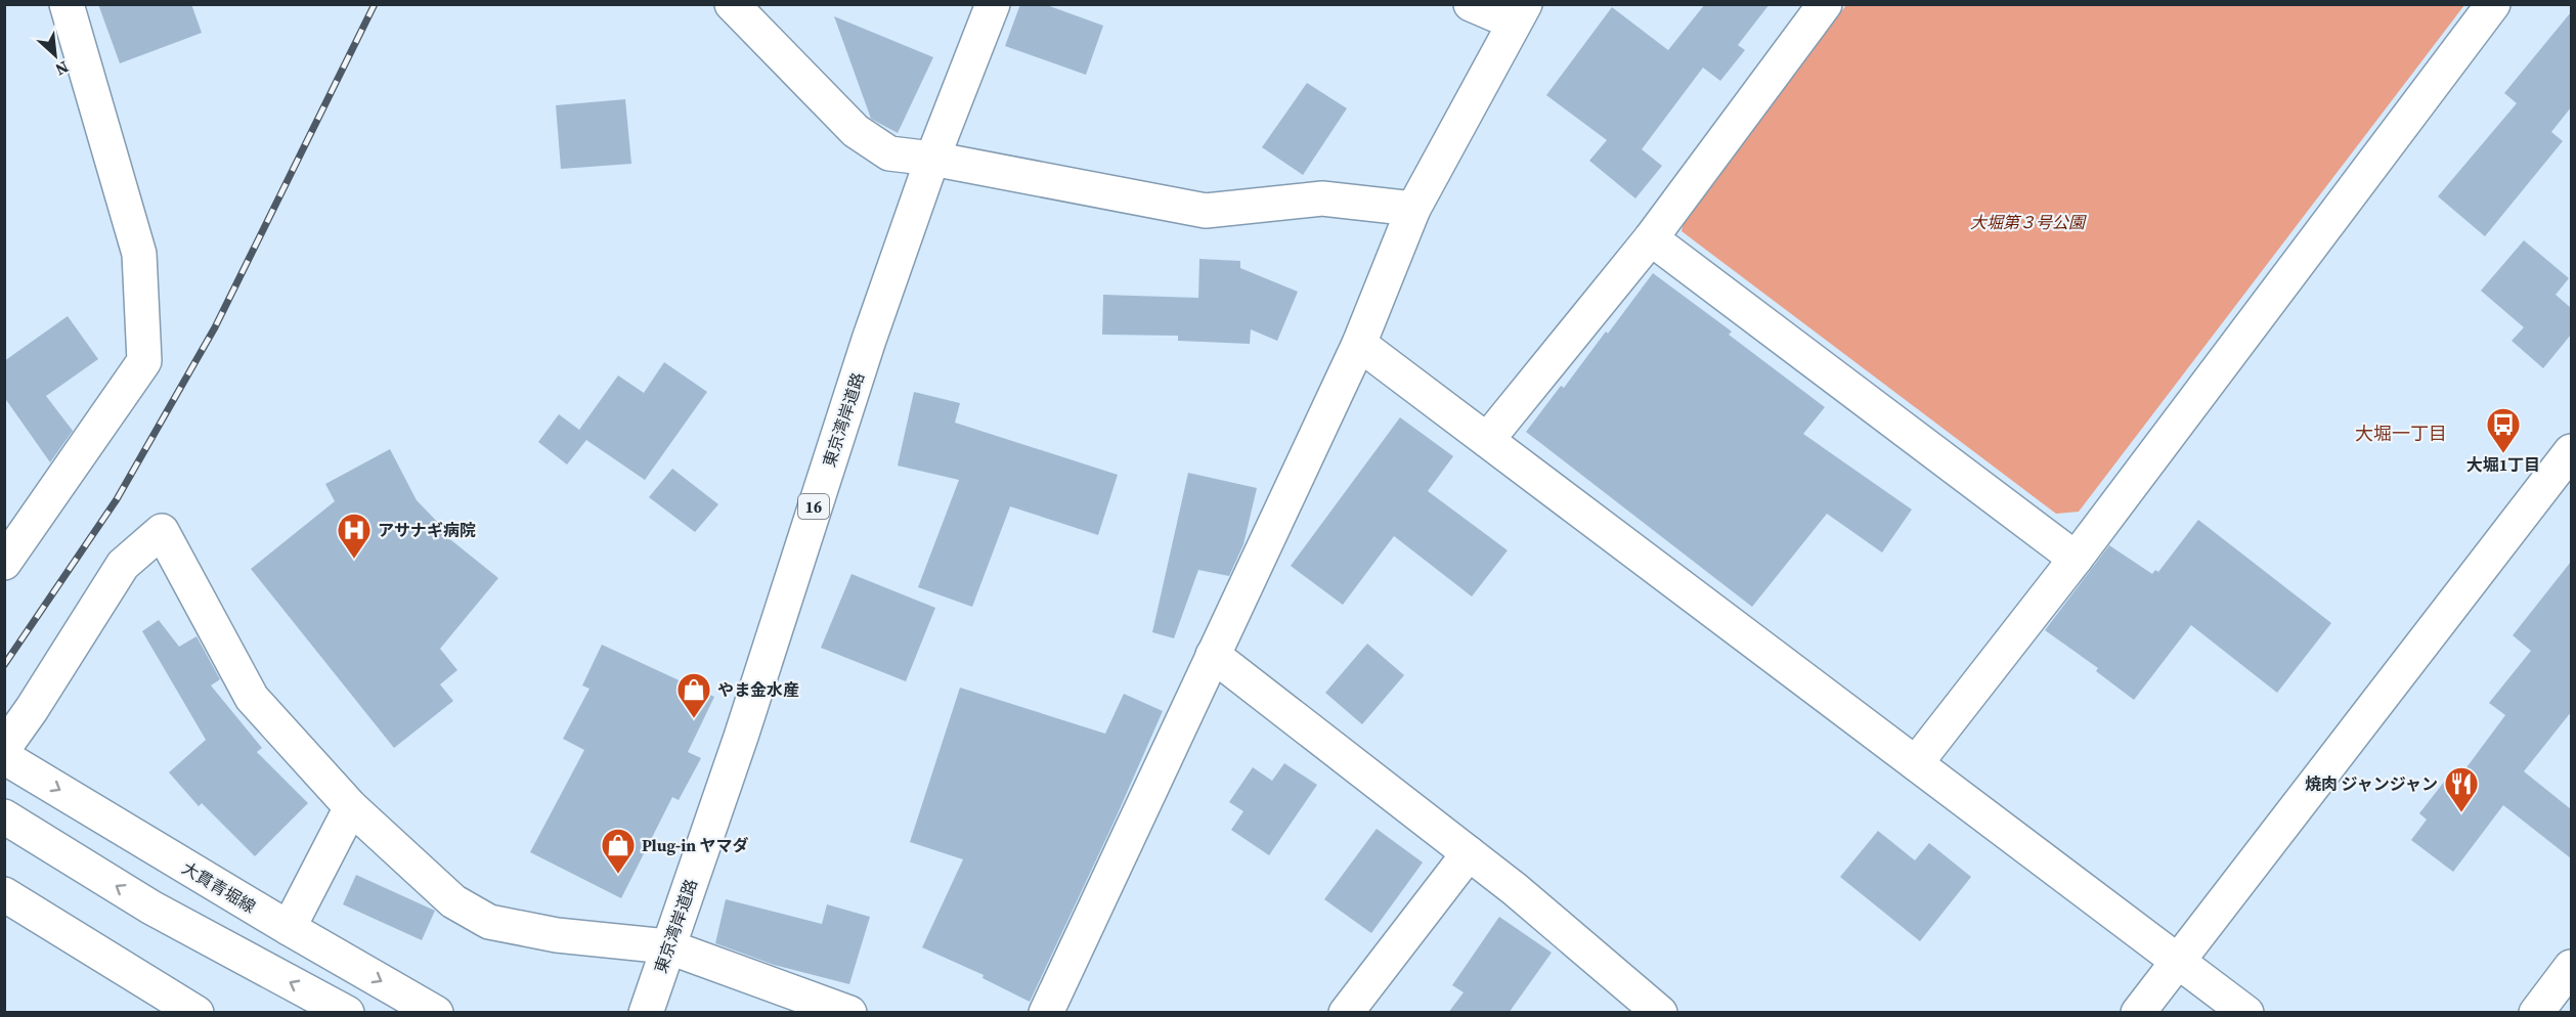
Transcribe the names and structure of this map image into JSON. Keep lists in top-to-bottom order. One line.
{"streets":{"main road":["東京湾岸道路","16","大貫青堀線"]},"districts":["大堀一丁目"],"parks":["大堀第３号公園"],"places":{"bus stop":["大堀1丁目"],"hospital":["アサナギ病院"],"shop":["やま金水産","Plug-in ヤマダ"],"restaurant":["焼肉 ジャンジャン"]},"north":"bottom right"}
